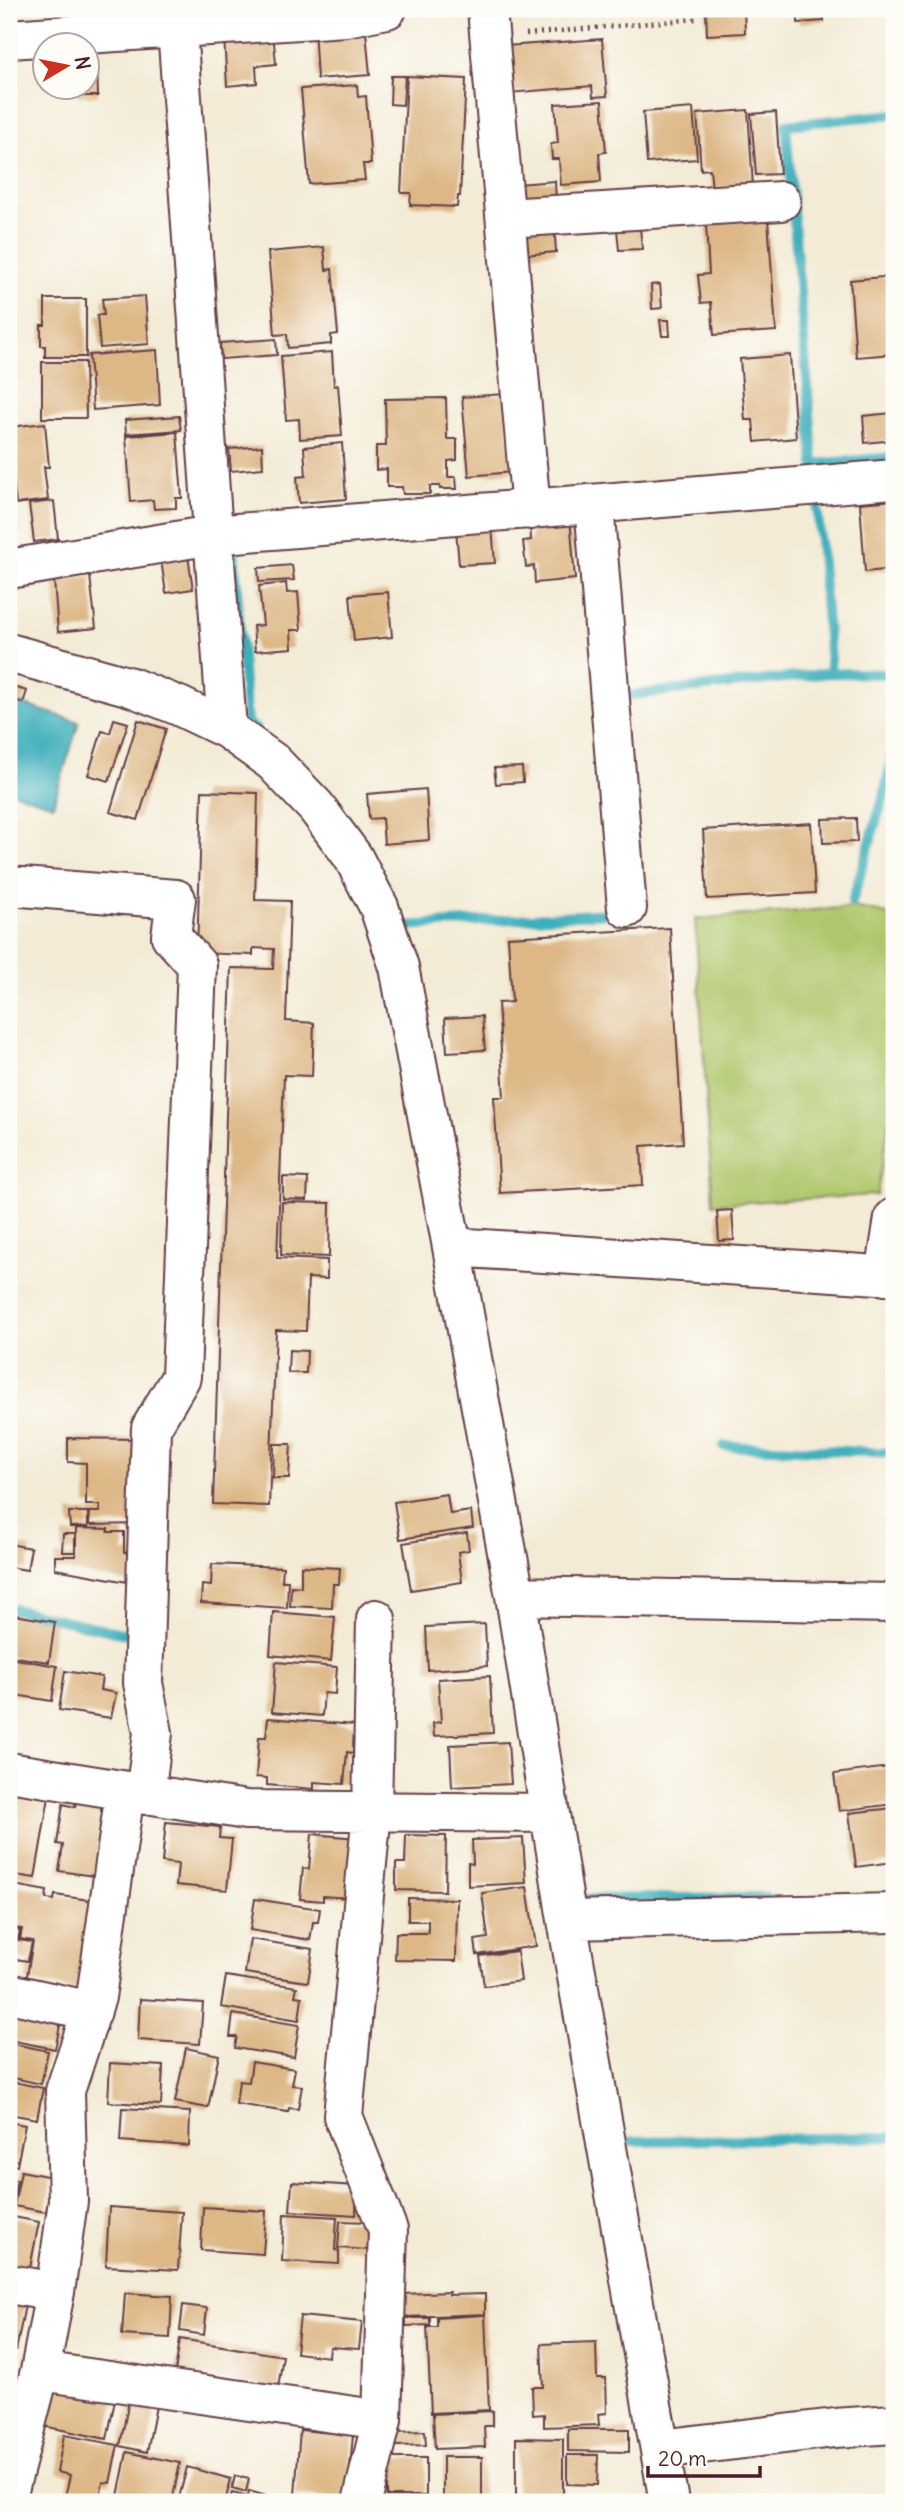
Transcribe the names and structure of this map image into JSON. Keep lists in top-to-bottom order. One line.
{"scale_bar":"20 m","north":"right"}
